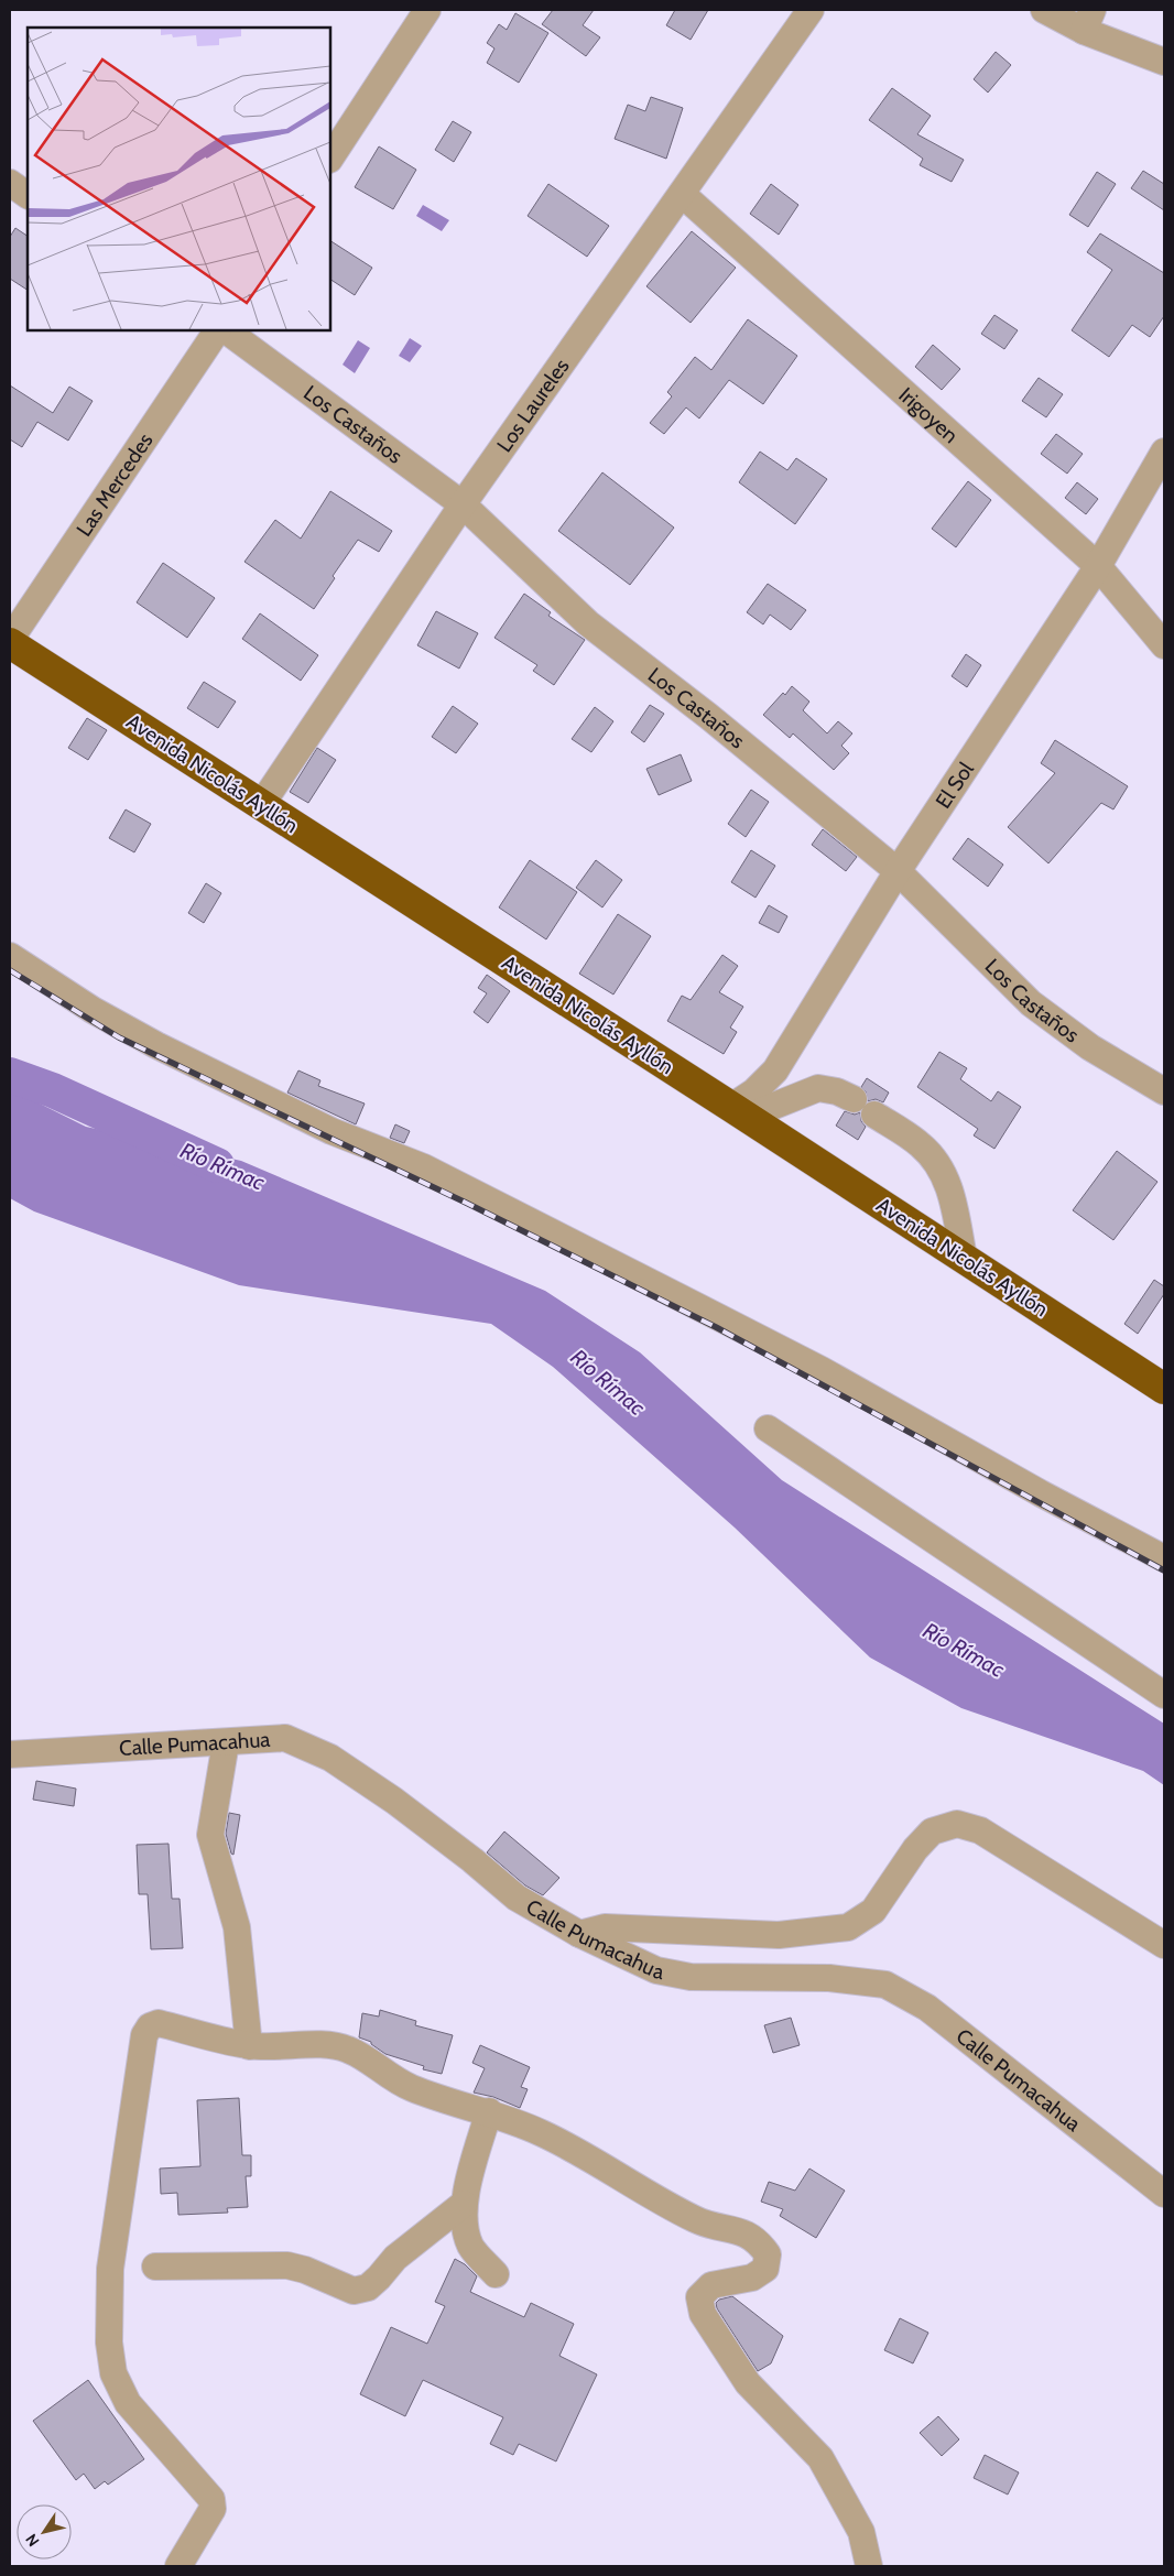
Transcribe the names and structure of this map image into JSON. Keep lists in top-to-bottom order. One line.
{"streets":{"highway":["Avenida Nicolás Ayllón"],"street":["Los Laureles","Irigoyen","Los Castaños","Las Mercedes","El Sol","Calle Pumacahua"]},"crossings":[["Los Laureles","Irigoyen"],["Los Laureles","Los Castaños"],["Los Laureles","Avenida Nicolás Ayllón"],["Irigoyen","El Sol"],["Los Castaños","El Sol"],["Las Mercedes","Avenida Nicolás Ayllón"],["Avenida Nicolás Ayllón","El Sol"]],"water":["Río Rímac"],"north":"bottom left"}
